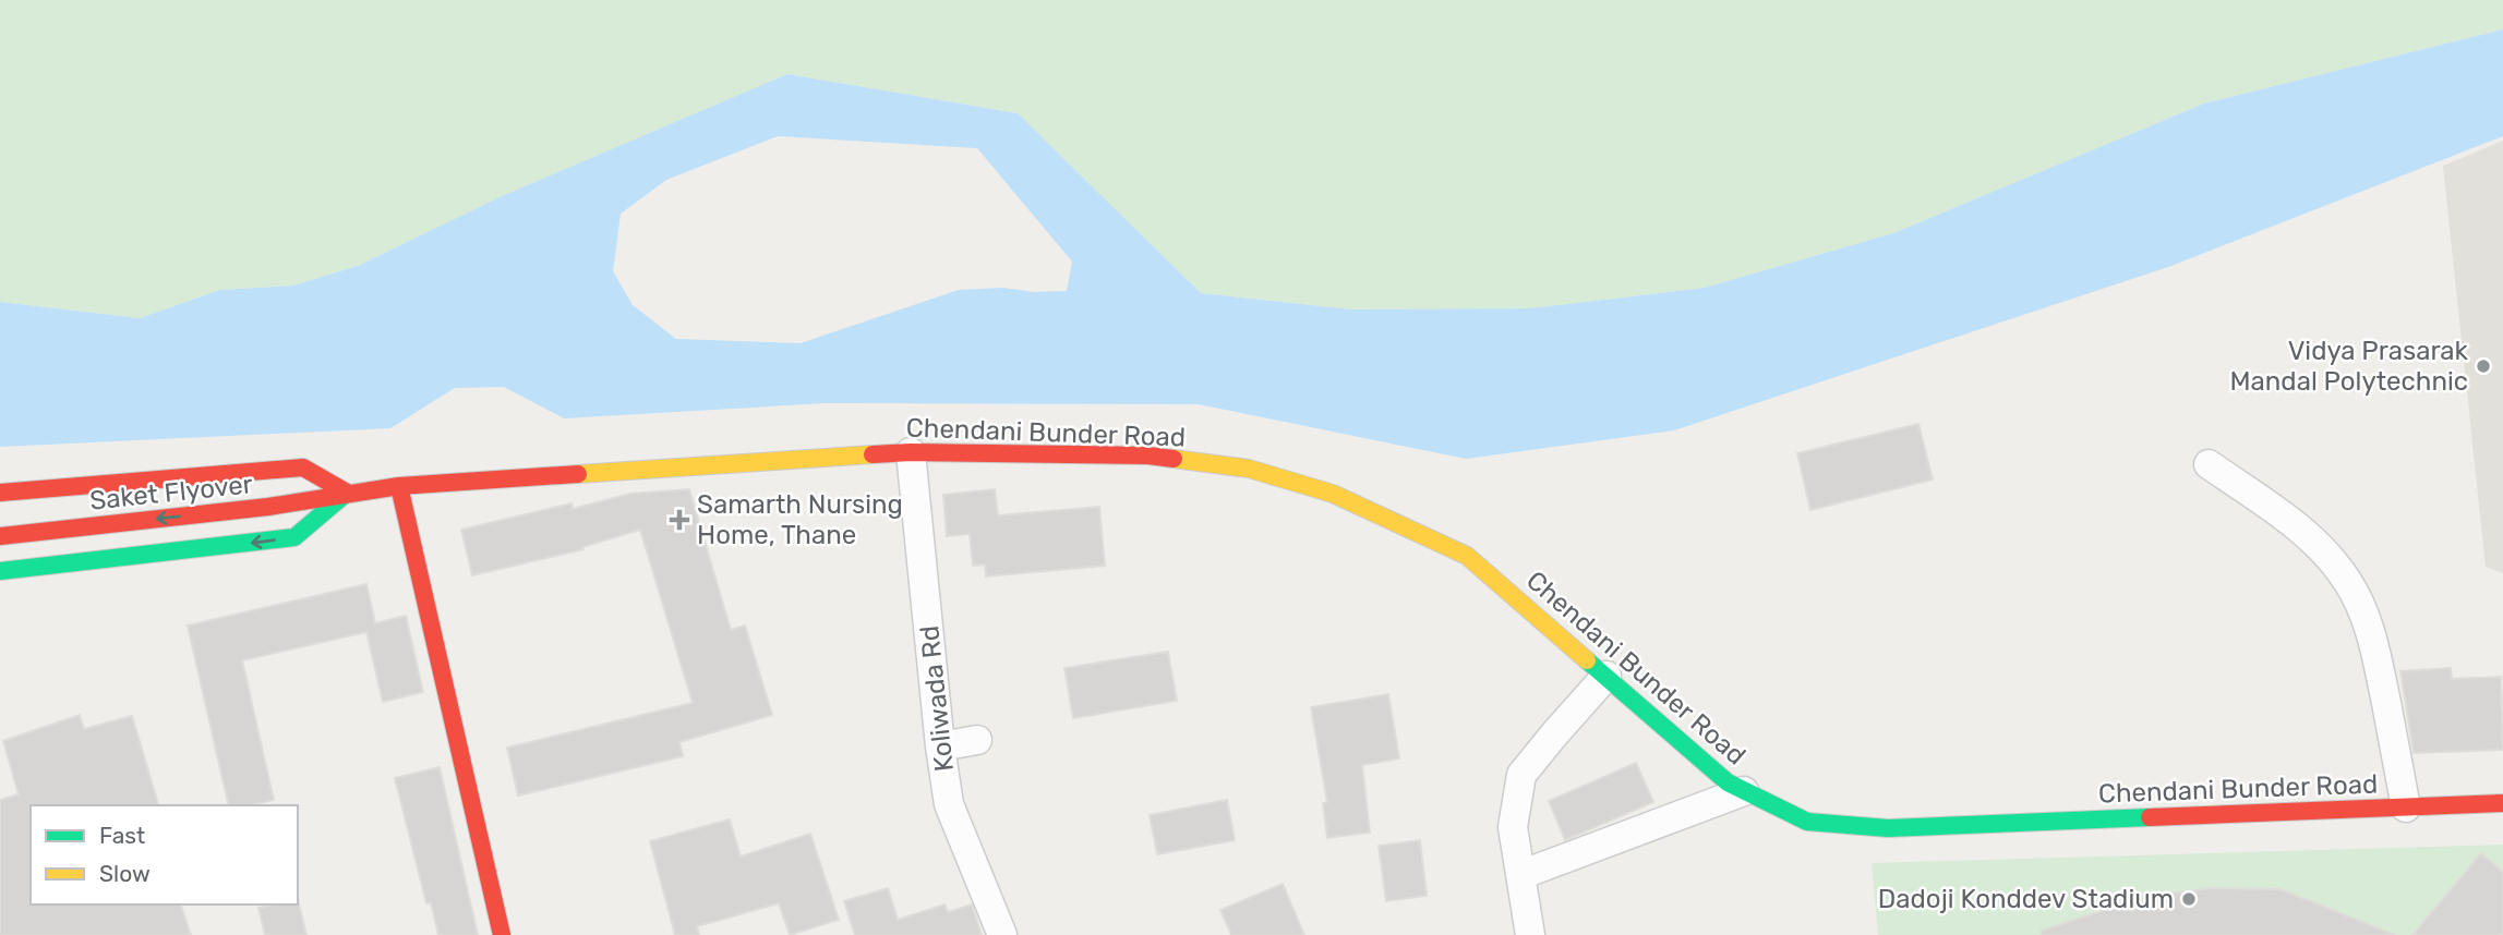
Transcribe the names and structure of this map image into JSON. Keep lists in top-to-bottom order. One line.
{"streets":{"main road":["Chendani Bunder Road","Saket Flyover"],"street":["Koliwada Rd"]},"crossings":[["Chendani Bunder Road","Saket Flyover"],["Chendani Bunder Road","Koliwada Rd"]],"places":{"other":["Vidya Prasarak Mandal Polytechnic","Dadoji Konddev Stadium"],"health":["Samarth Nursing Home, Thane"]},"legend":["Fast","Slow"]}
